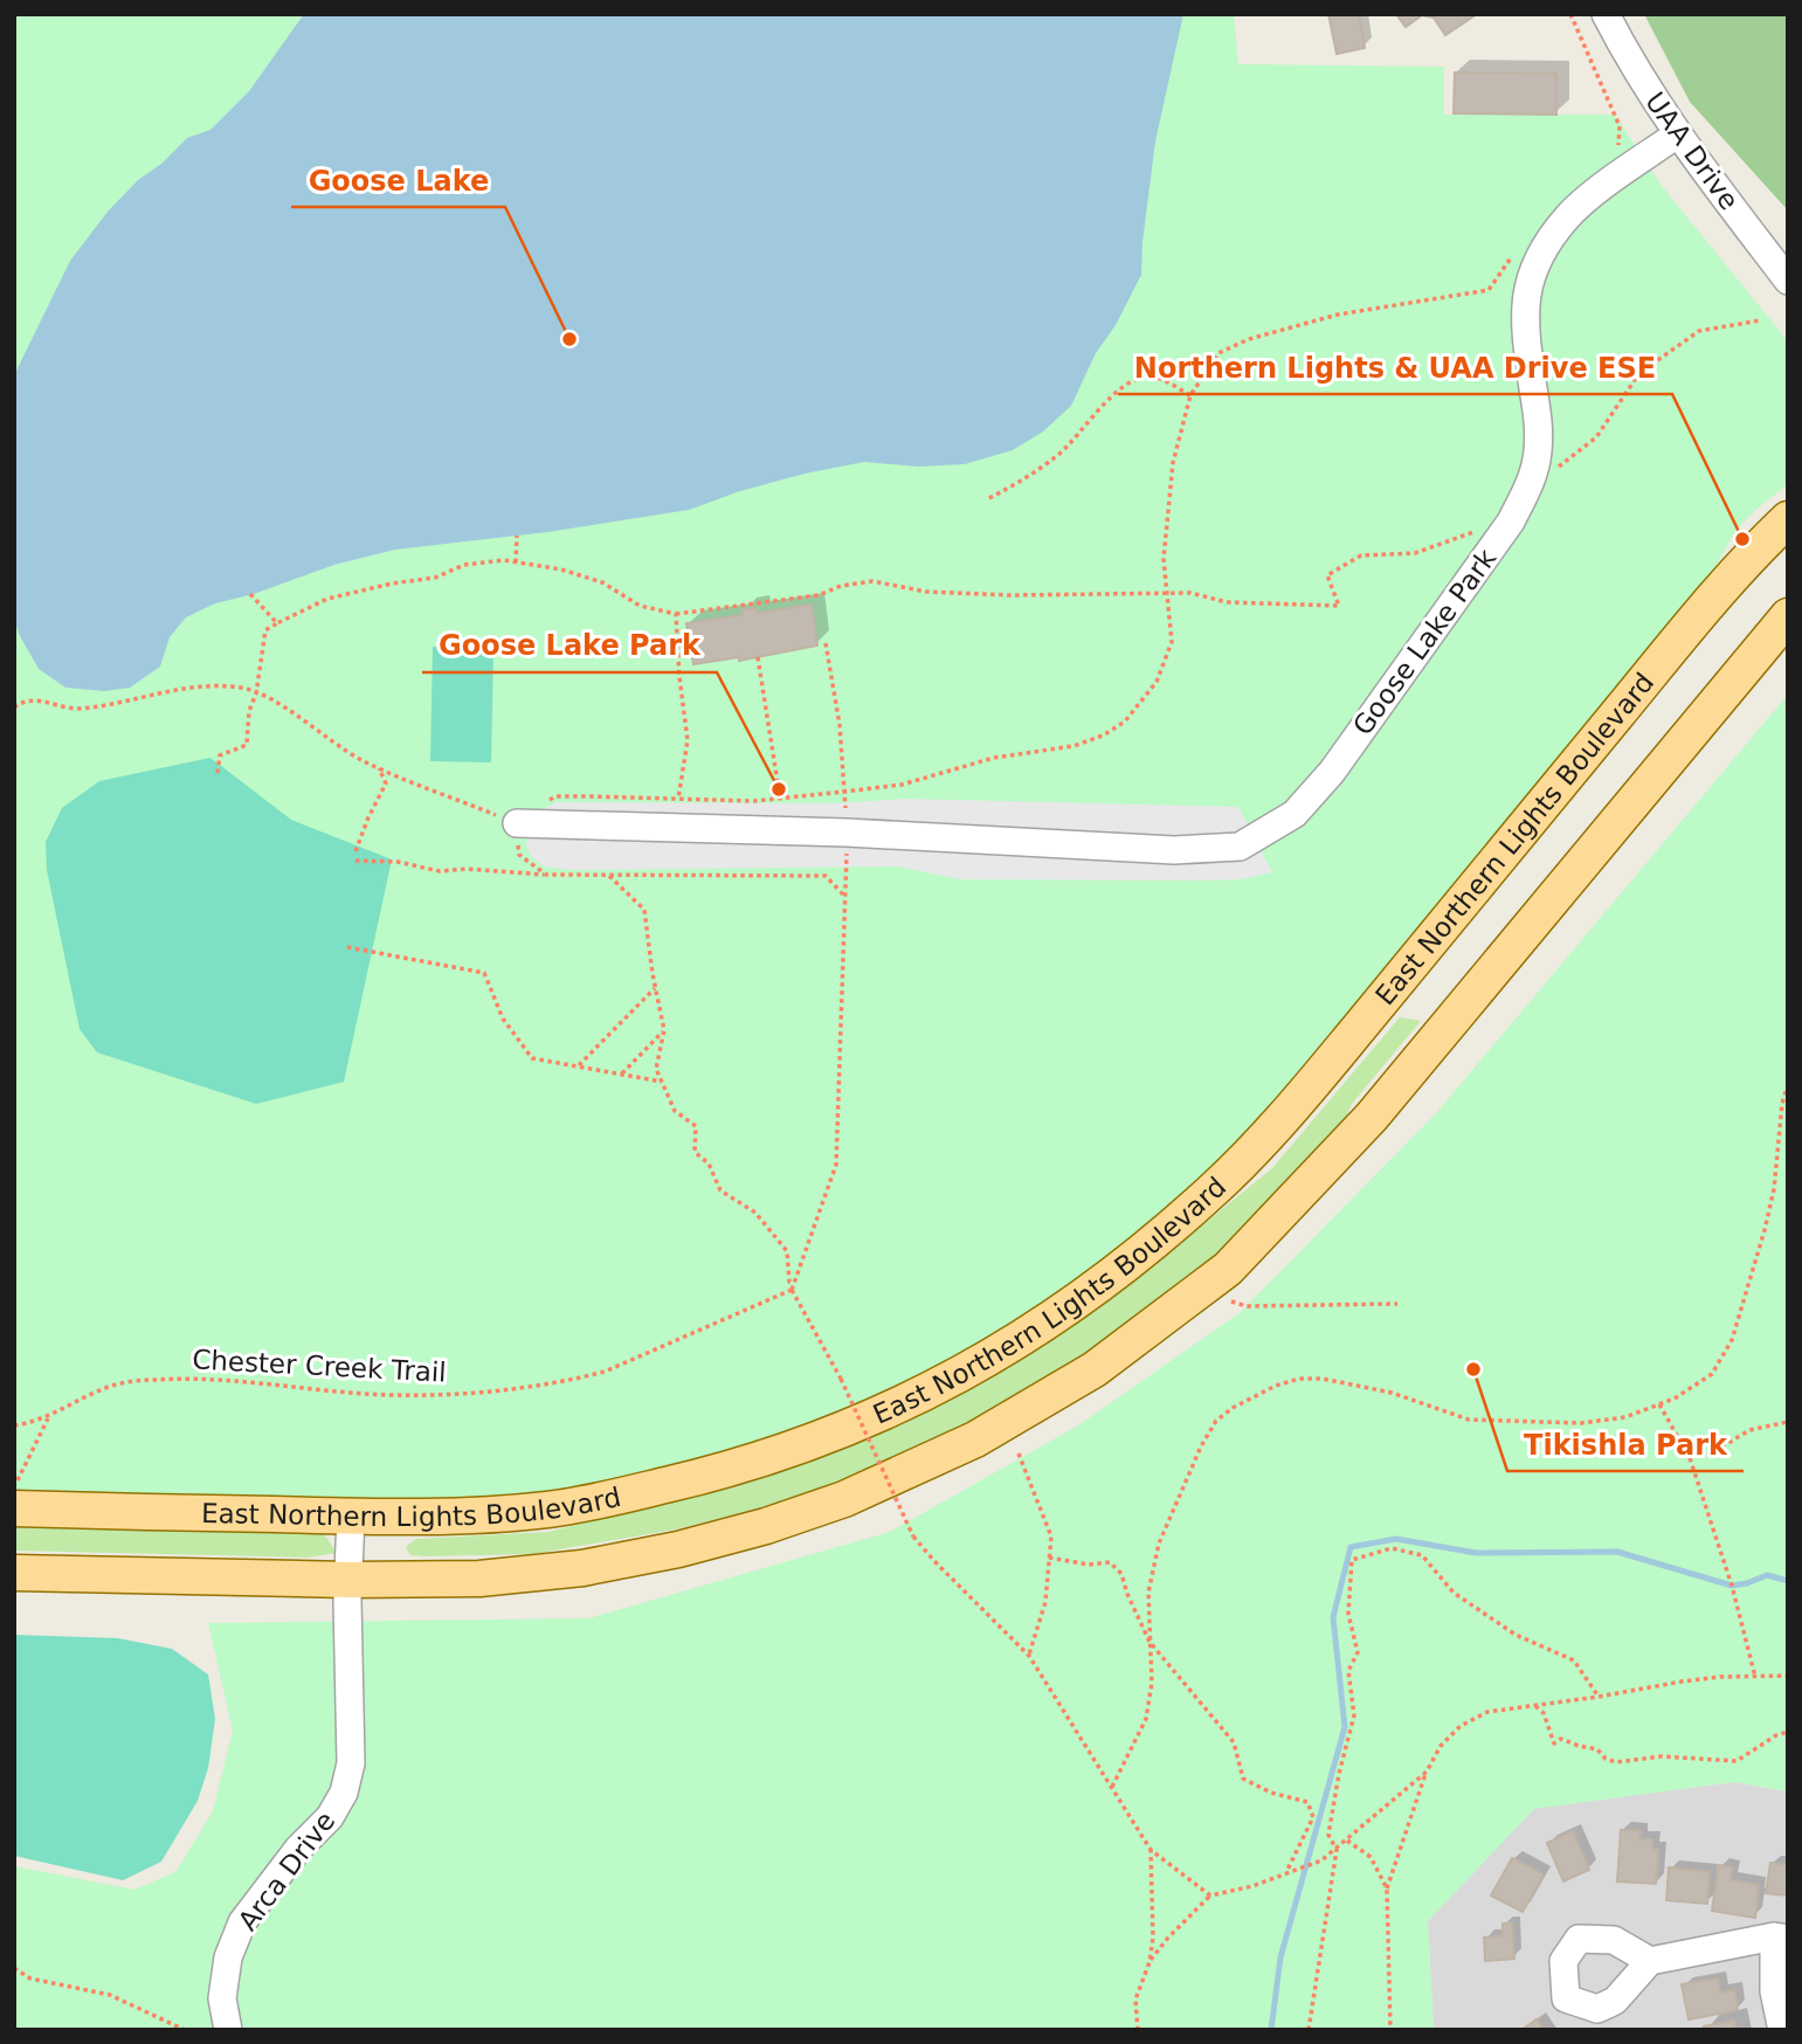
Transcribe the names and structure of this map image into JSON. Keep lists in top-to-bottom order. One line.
{"streets":{"main road":["East Northern Lights Boulevard"],"street":["UAA Drive","Goose Lake Park","Arca Drive"],"path":["Chester Creek Trail"]},"crossings":[["UAA Drive","Goose Lake Park"],["East Northern Lights Boulevard","Arca Drive"]],"places":["Goose Lake","Northern Lights & UAA Drive ESE","Goose Lake Park","Tikishla Park"]}
